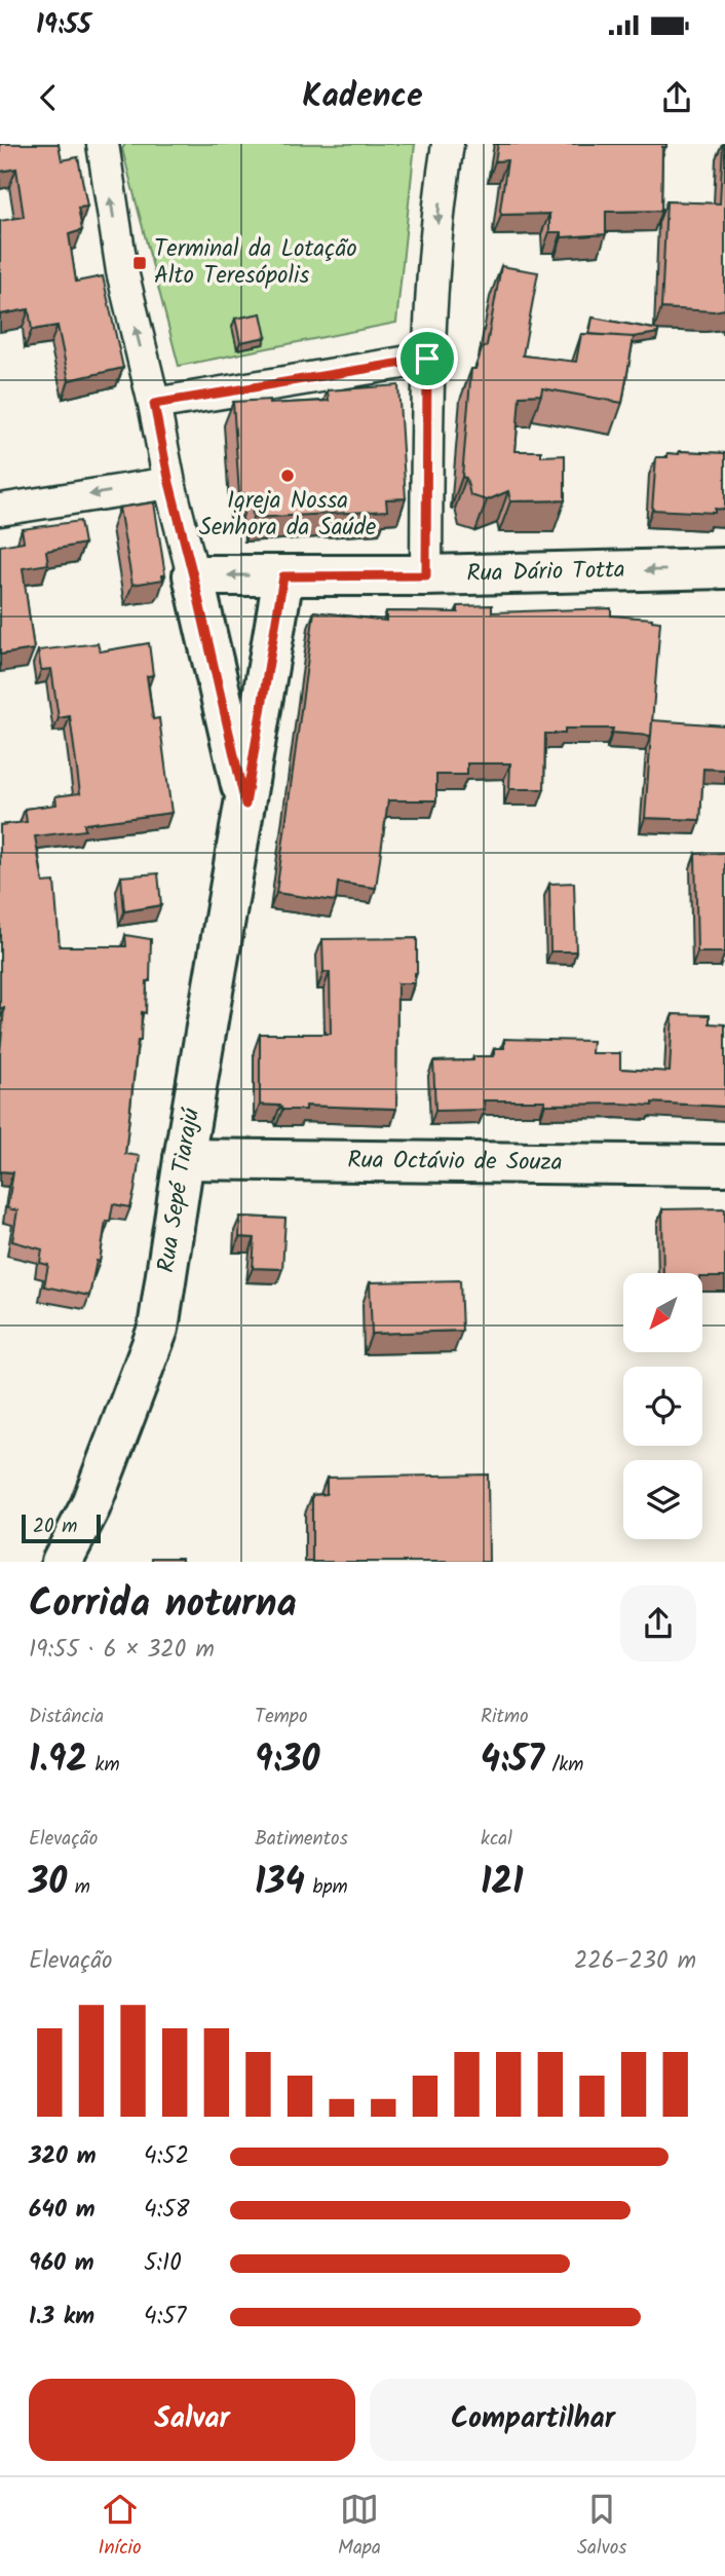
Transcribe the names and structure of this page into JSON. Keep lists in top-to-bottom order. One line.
{"streets":{"street":["Rua Dário Totta","Rua Octávio de Souza","Rua Sepé Tiarajú"]},"crossings":[["Rua Dário Totta","Rua Sepé Tiarajú"],["Rua Octávio de Souza","Rua Sepé Tiarajú"]],"one_way":["Rua Dário Totta"],"places":{"transit":["Terminal da Lotação Alto Teresópolis"],"other":["Igreja Nossa Senhora da Saúde"]},"scale_bar":"20 m","north":"bottom left","page":{"status":"19:55","header":"Kadence","scale":"20 m","heading":["Corrida noturna","19:55 · 6 × 320 m"],"stats":[["Distância","1.92 km"],["Tempo","9:30"],["Ritmo","4:57 /km"],["Elevação","30 m"],["Batimentos","134 bpm"],["kcal","121"]],"chart":["Elevação","226–230 m"],"list":[{"name":"320 m","note":"4:52"},{"name":"640 m","note":"4:58"},{"name":"960 m","note":"5:10"},{"name":"1.3 km","note":"4:57"}],"buttons":["Salvar","Compartilhar"],"tabs":["Início","Mapa","Salvos"]}}
